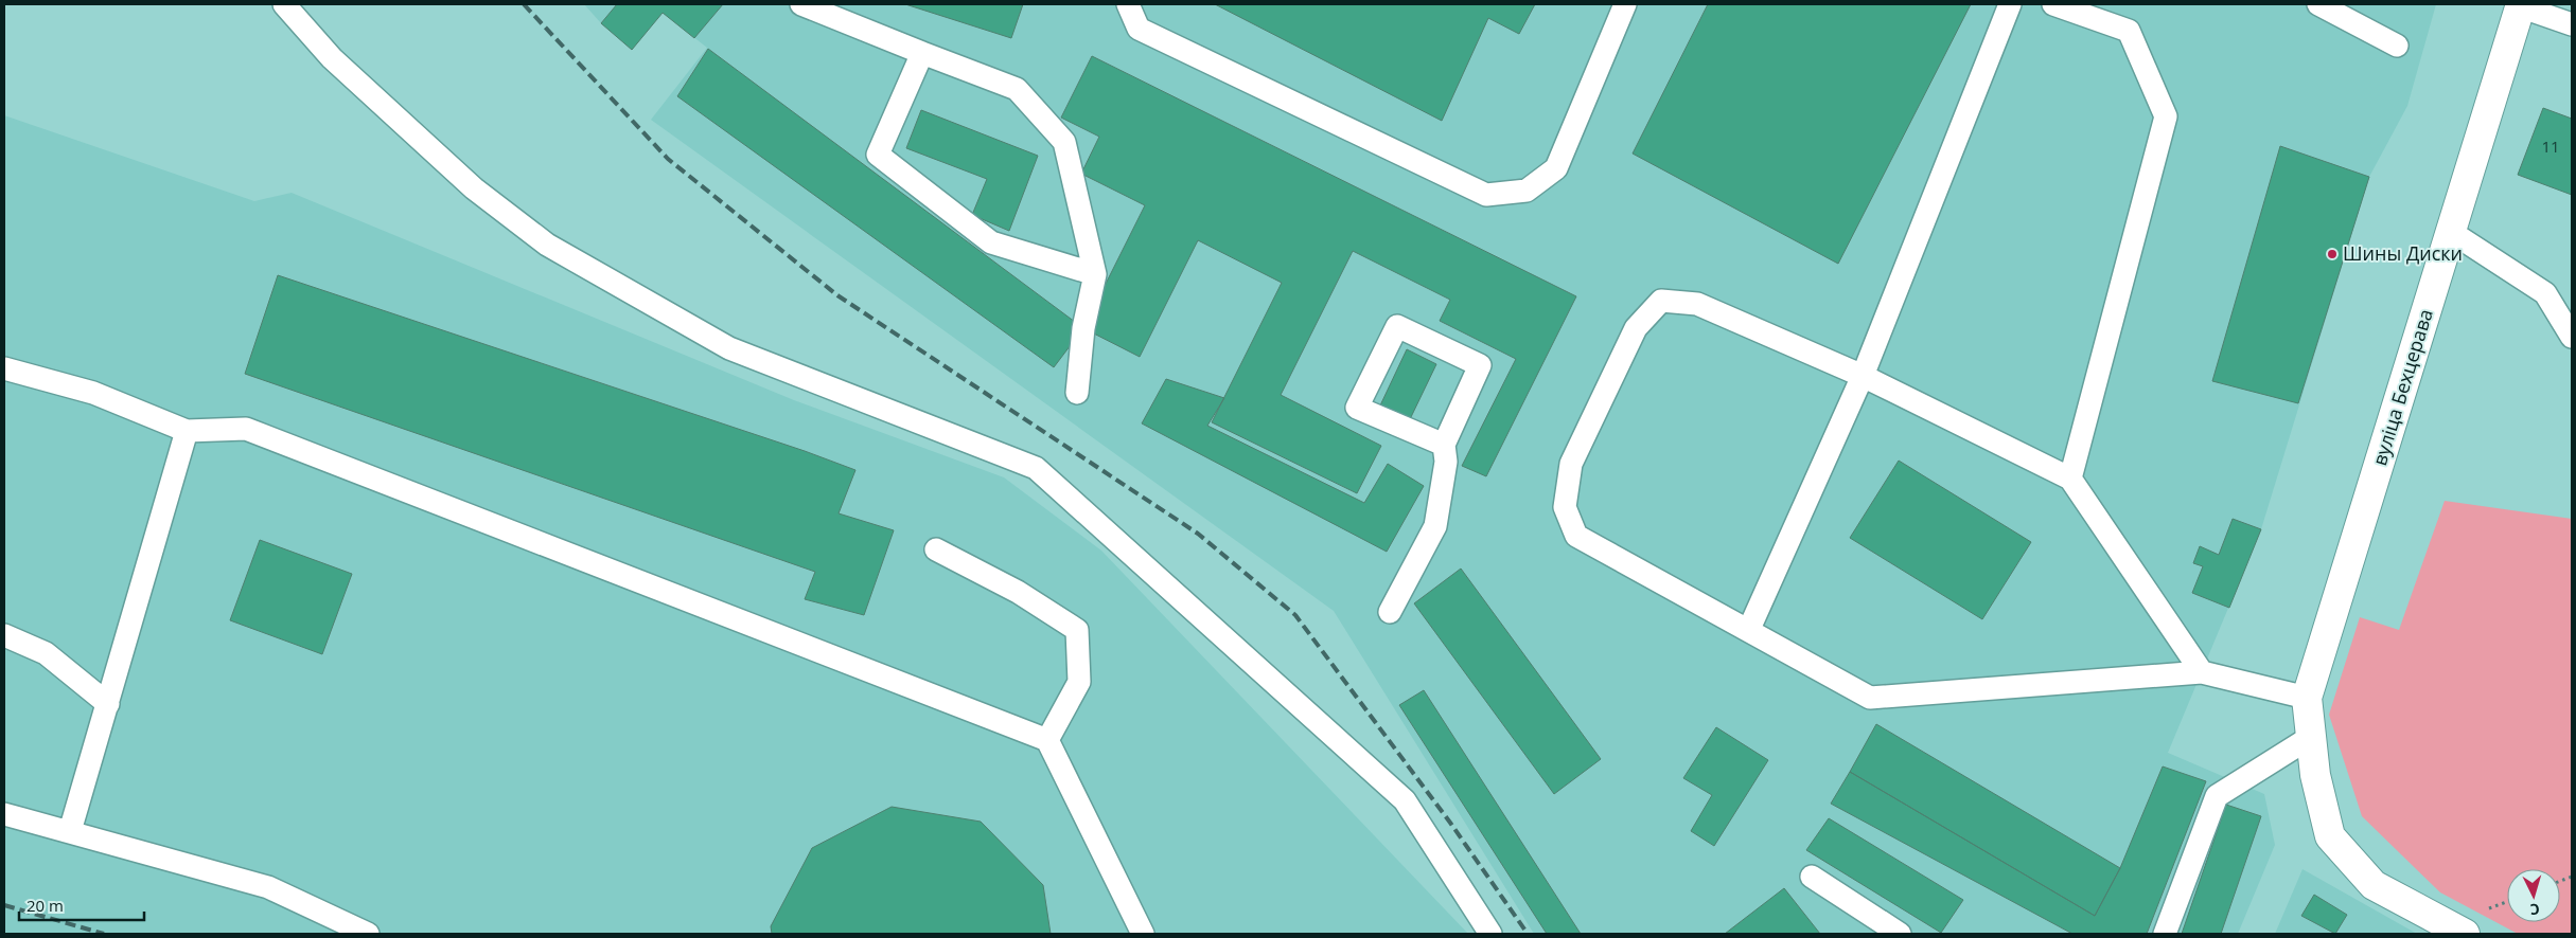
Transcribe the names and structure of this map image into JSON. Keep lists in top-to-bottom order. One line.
{"streets":{"street":["вуліца Бехцерава"]},"places":["Шины Диски"],"house_numbers":["11"],"scale_bar":"20 m","north":"bottom"}
